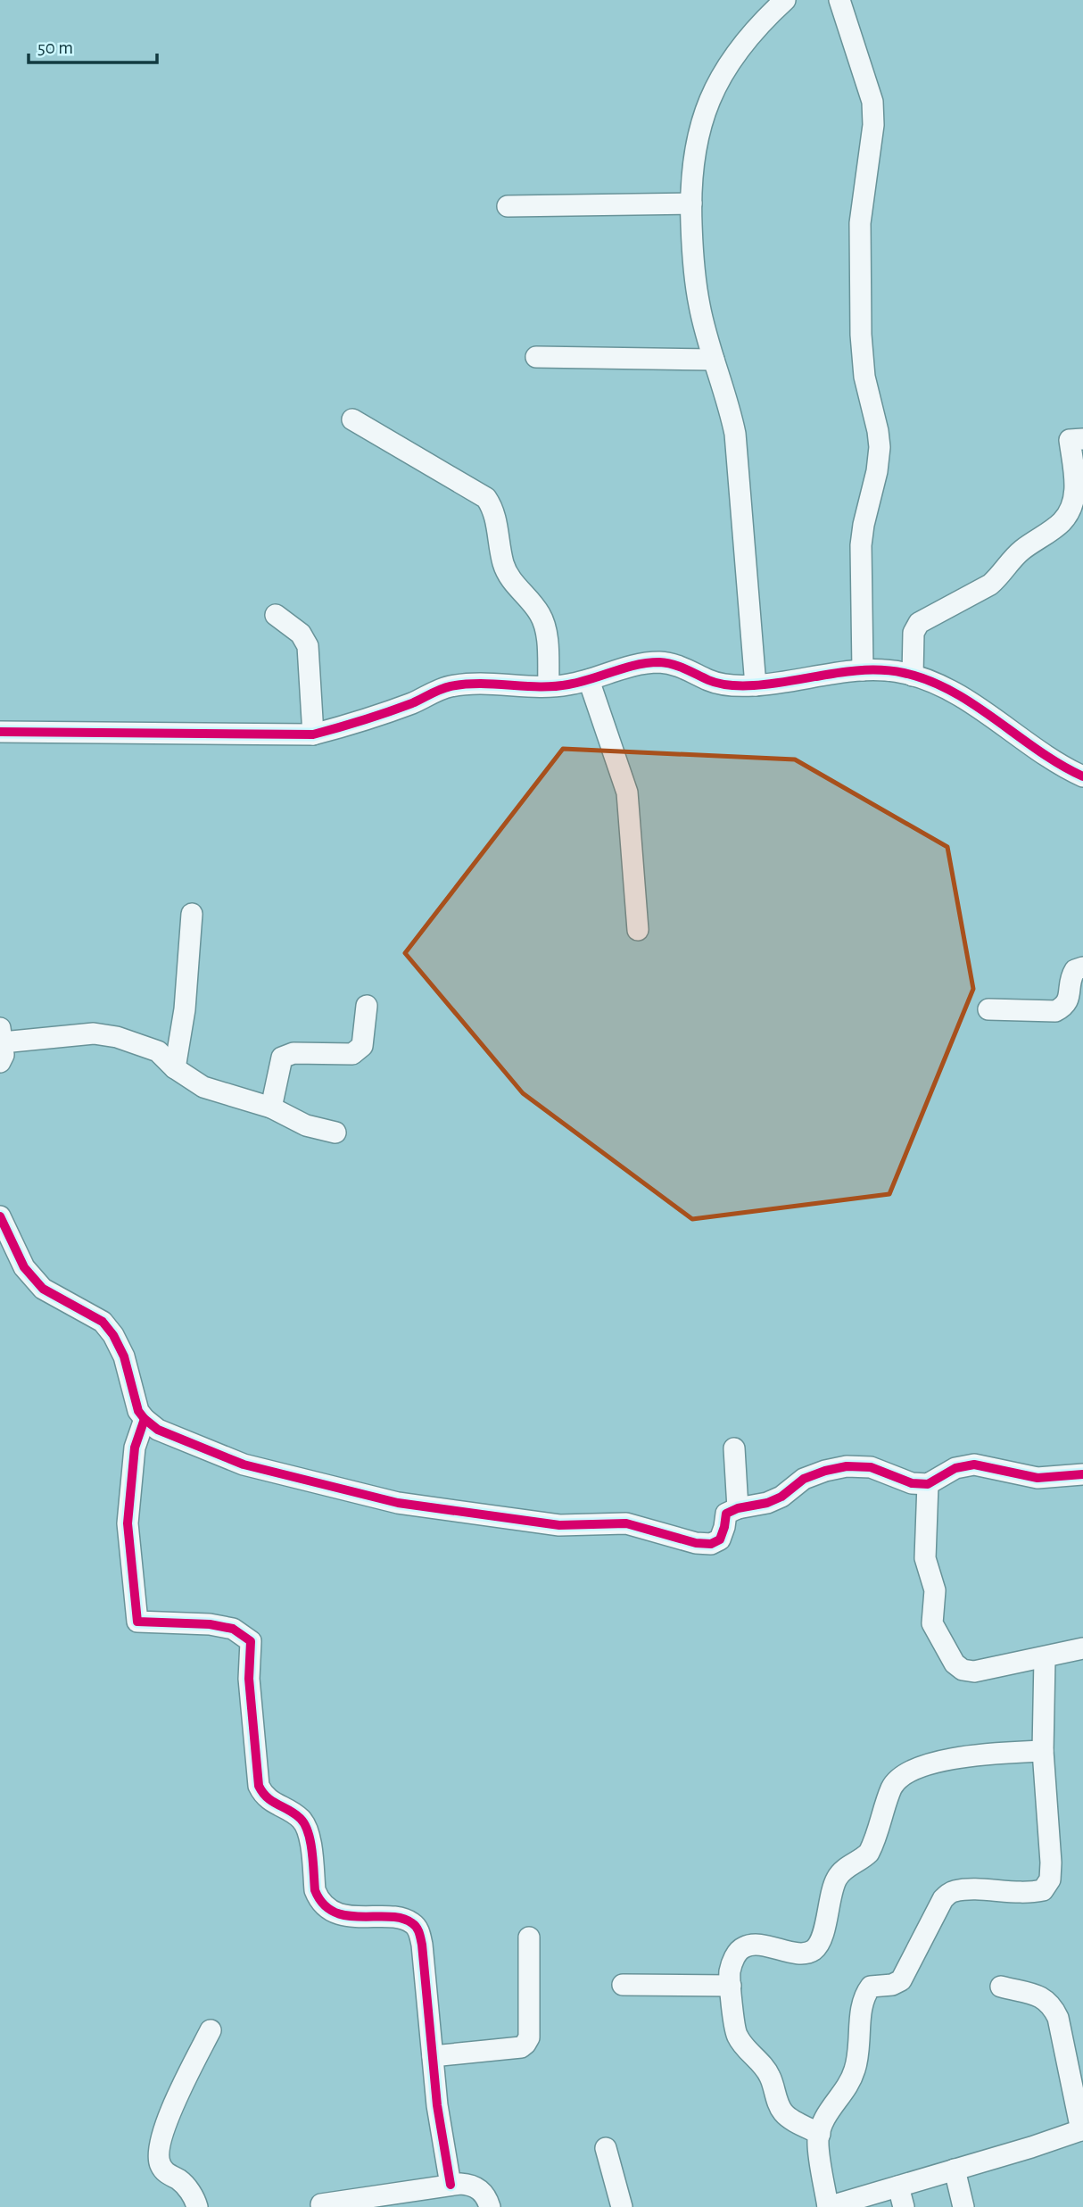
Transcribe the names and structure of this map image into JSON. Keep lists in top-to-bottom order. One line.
{"scale_bar":"50 m"}
